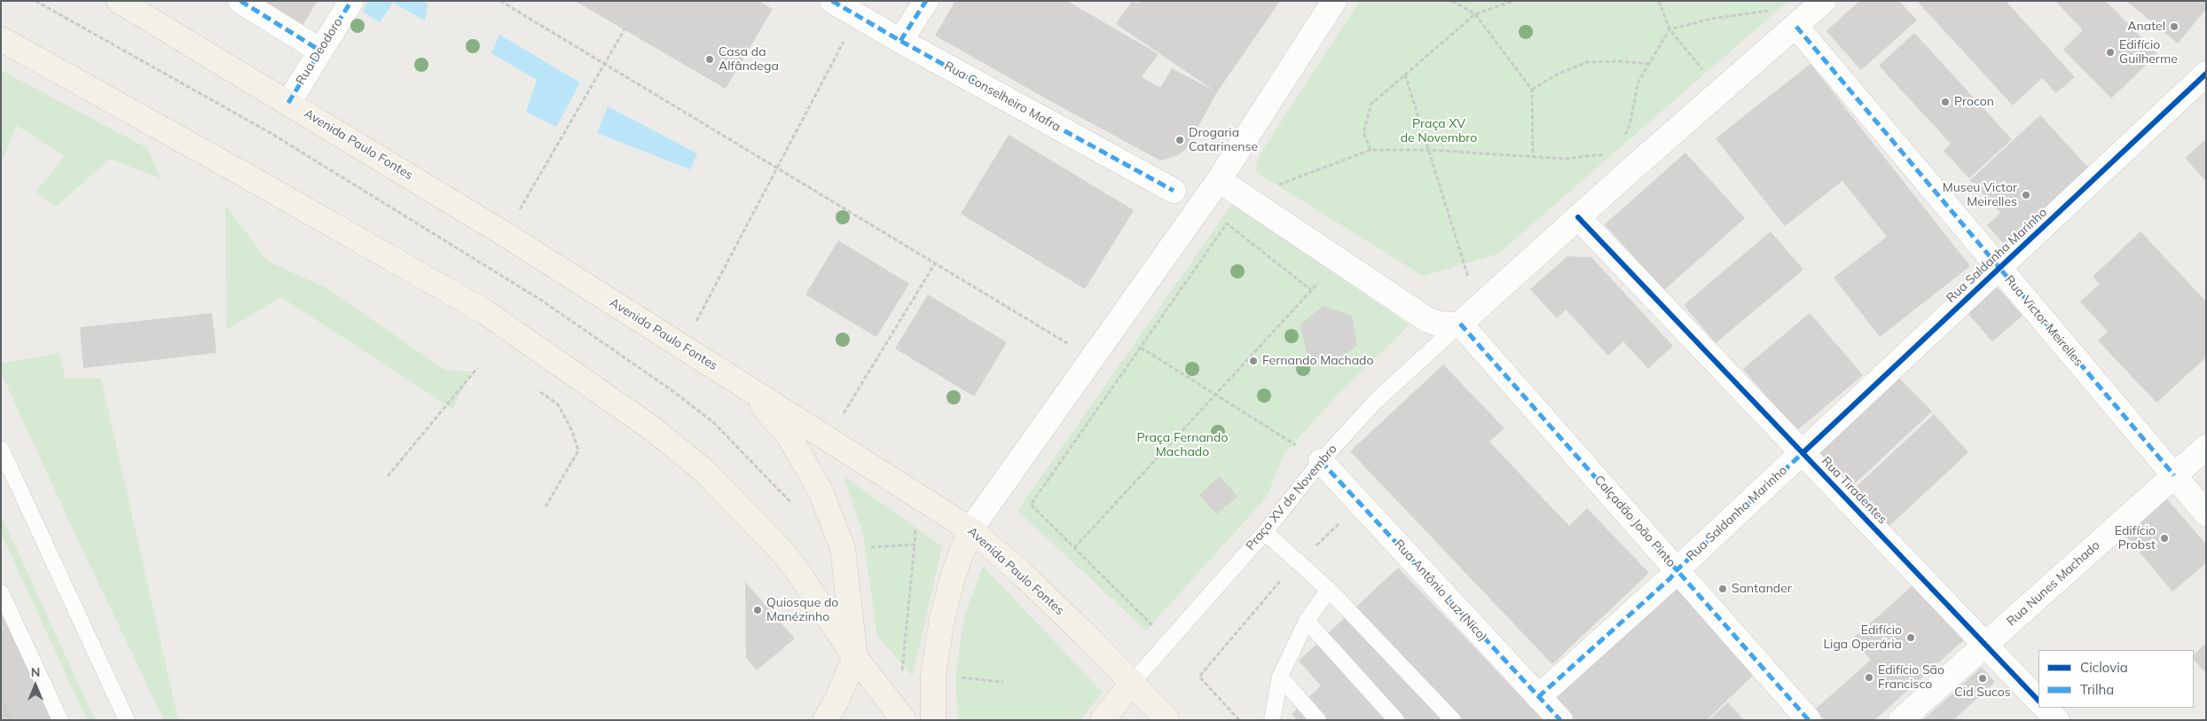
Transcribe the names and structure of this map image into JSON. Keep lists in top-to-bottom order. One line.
{"streets":{"main road":["Avenida Paulo Fontes"],"street":["Rua Deodoro","Rua Conselheiro Mafra","Rua Saldanha Marinho","Rua Victor Meirelles","Rua Tiradentes","Praça XV de Novembro","Calçadão João Pinto","Rua Nunes Machado","Rua Antônio Luz (Nico)"]},"crossings":[["Rua Deodoro","Avenida Paulo Fontes"],["Avenida Paulo Fontes","Praça XV de Novembro"],["Rua Saldanha Marinho","Rua Victor Meirelles"],["Rua Saldanha Marinho","Rua Tiradentes"],["Rua Saldanha Marinho","Calçadão João Pinto"],["Rua Saldanha Marinho","Rua Antônio Luz (Nico)"],["Rua Victor Meirelles","Praça XV de Novembro"],["Rua Victor Meirelles","Rua Nunes Machado"],["Rua Tiradentes","Praça XV de Novembro"],["Rua Tiradentes","Rua Nunes Machado"],["Praça XV de Novembro","Calçadão João Pinto"],["Praça XV de Novembro","Rua Antônio Luz (Nico)"]],"parks":["Praça XV de Novembro","Praça Fernando Machado"],"places":["Anatel","Edifício Guilherme","Casa da Alfândega","Procon","Drogaria Catarinense","Museu Victor Meirelles","Fernando Machado","Edifício Probst","Santander","Quiosque do Manézinho","Edifício Liga Operária","Edifício São Francisco","Cid Sucos"],"legend":["Ciclovia","Trilha"],"north":"top"}
